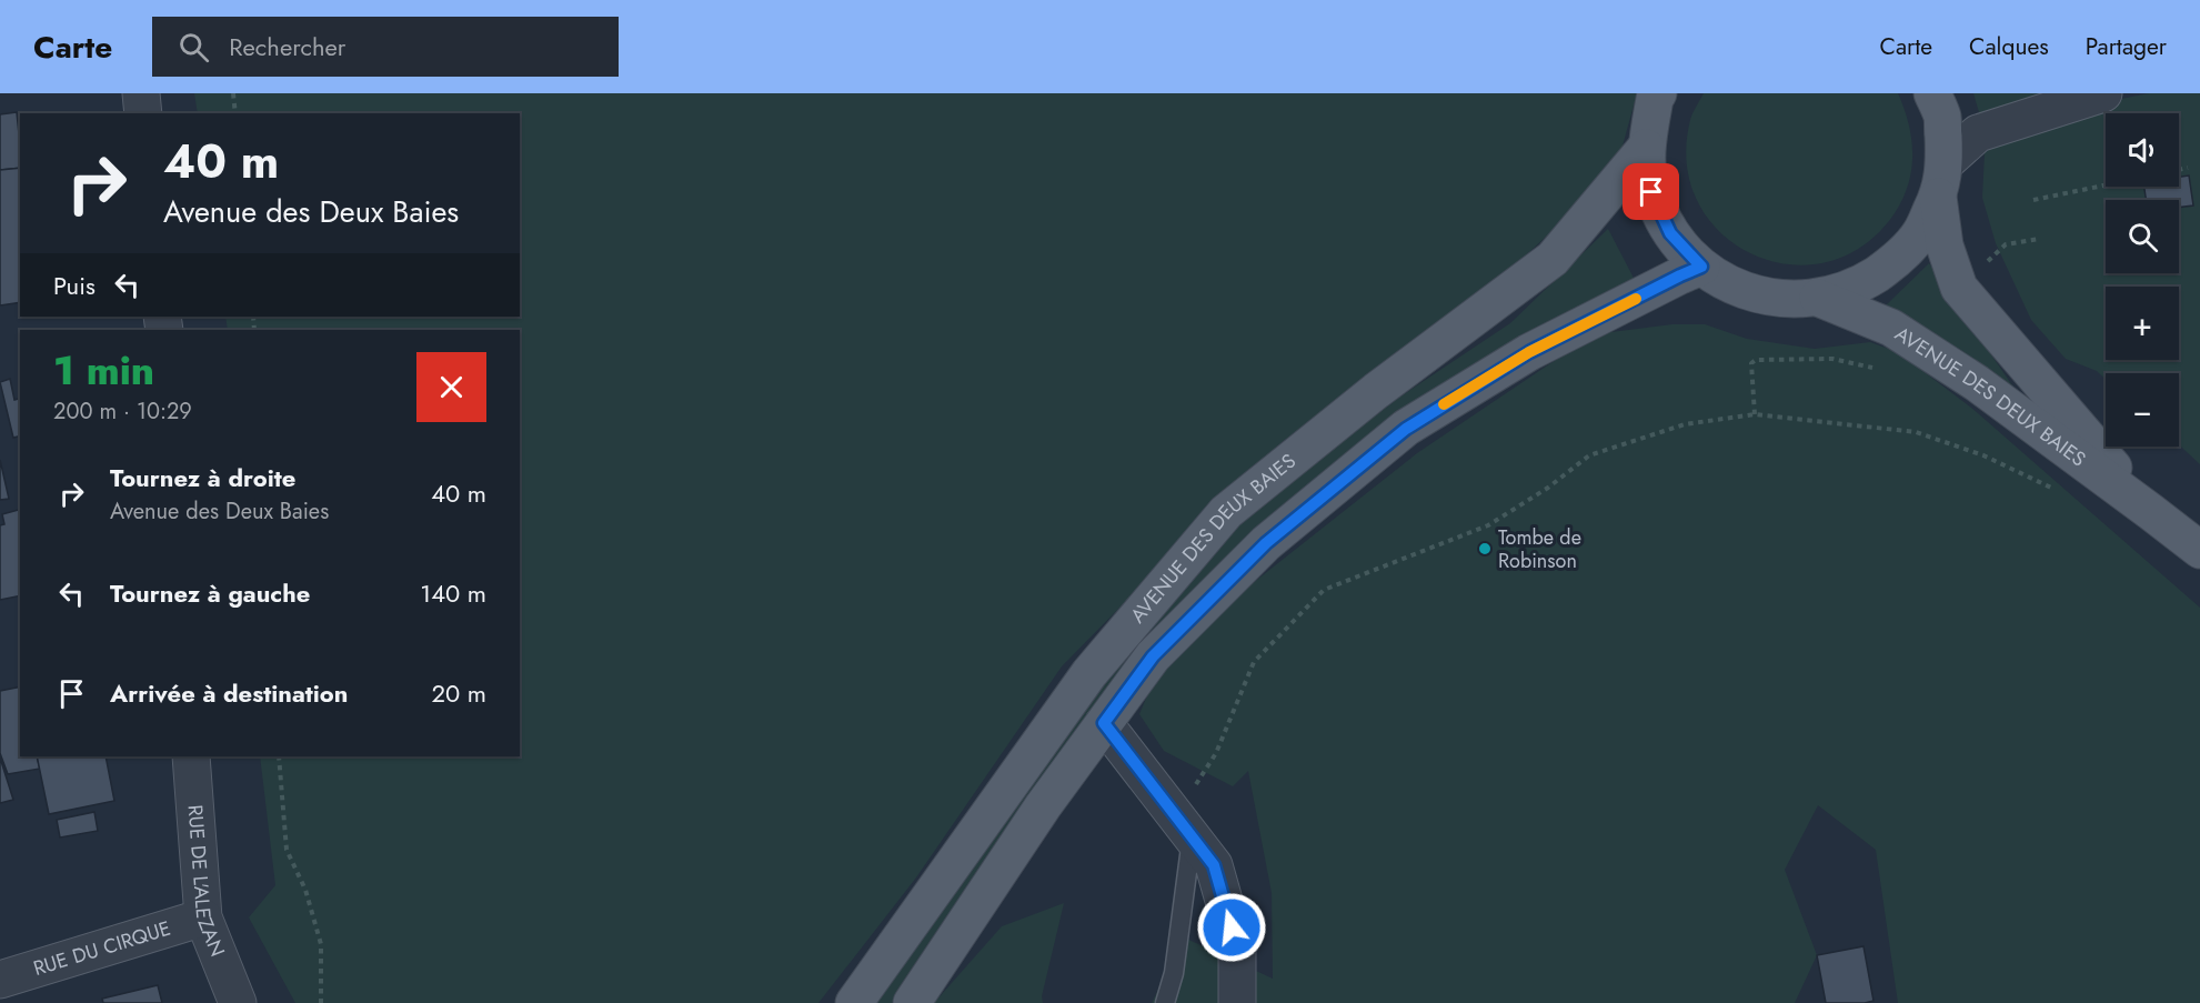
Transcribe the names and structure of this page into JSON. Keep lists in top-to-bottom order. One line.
{"streets":{"main road":["AVENUE DES DEUX BAIES"],"street":["RUE DE L'ALEZAN","RUE DU CIRQUE"]},"crossings":[["RUE DE L'ALEZAN","RUE DU CIRQUE"]],"places":["Tombe de Robinson"],"page":{"header":"Carte","search":"Rechercher","nav":["Carte","Calques","Partager"],"map_buttons":["+","−"],"turn":["40 m","Avenue des Deux Baies"],"then":"Puis","heading":["1 min","200 m · 10:29"],"list":[{"name":"Tournez à droite","note":"Avenue des Deux Baies","value":"40 m"},{"name":"Tournez à gauche","value":"140 m"},{"name":"Arrivée à destination","value":"20 m"}]}}
